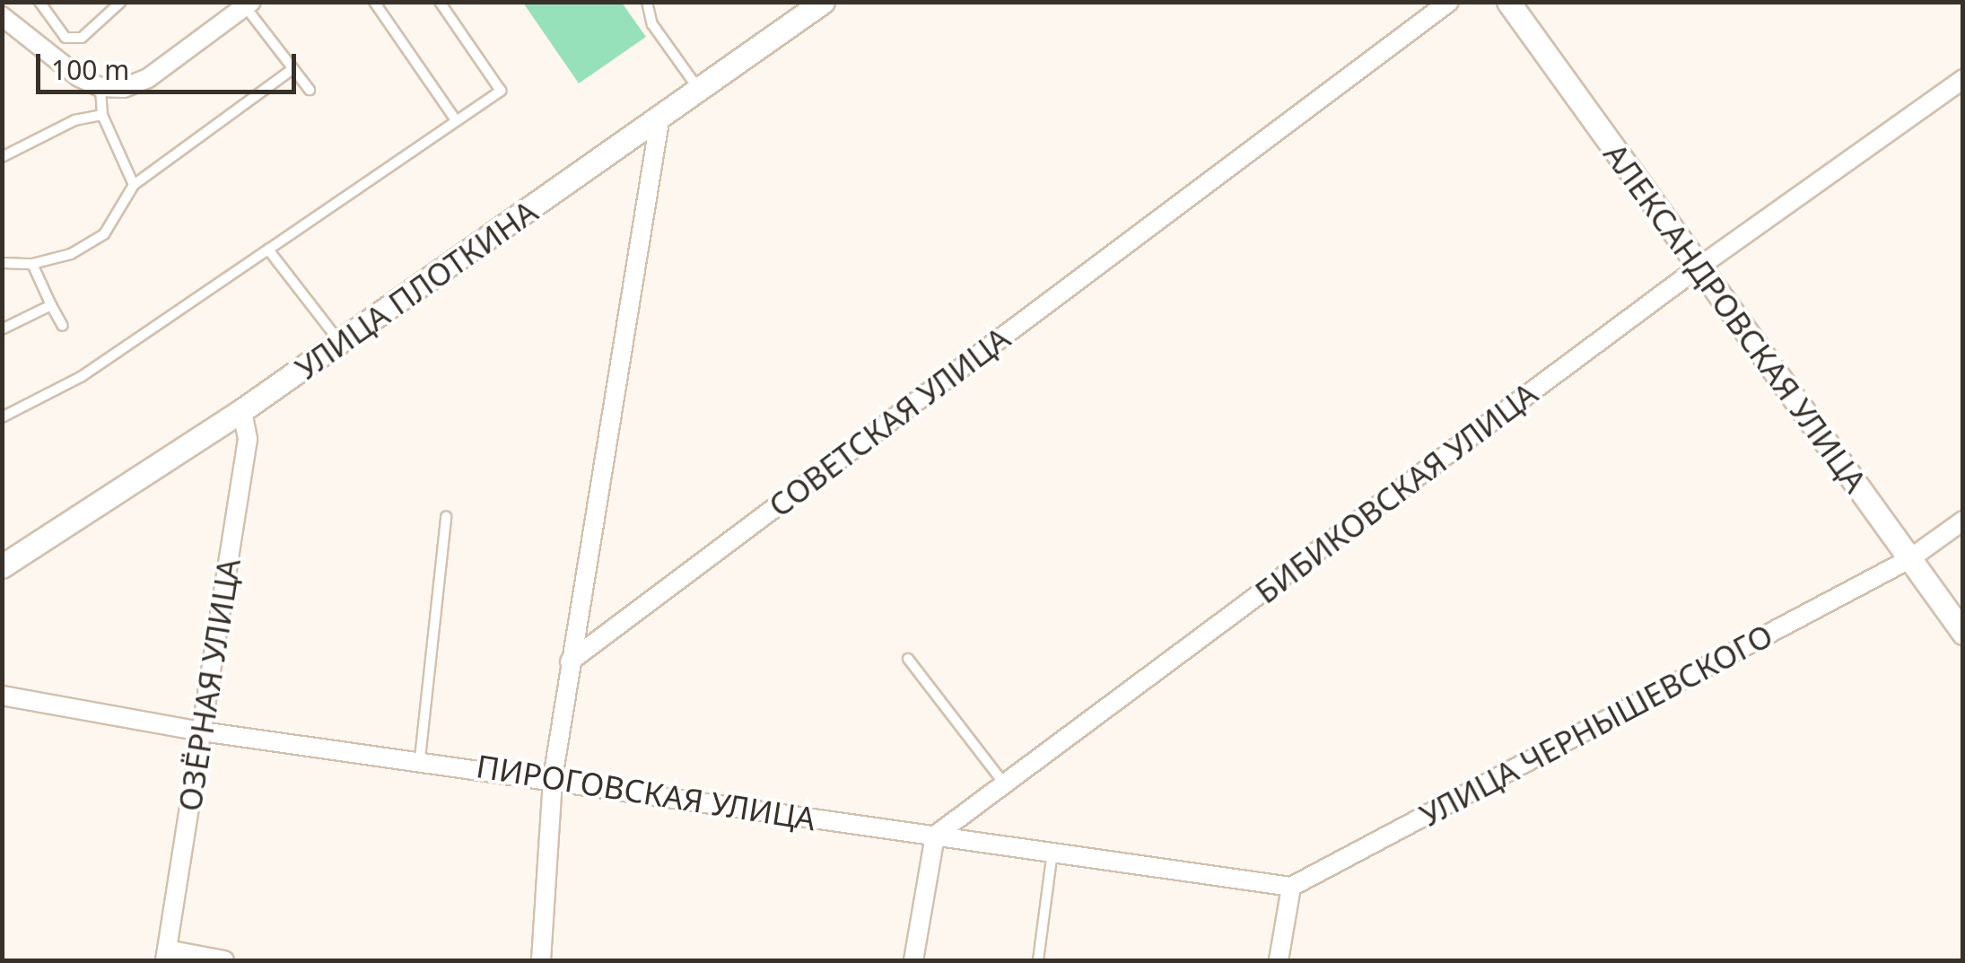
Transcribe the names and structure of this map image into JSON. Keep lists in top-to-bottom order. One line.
{"streets":{"street":["УЛИЦА ПЛОТКИНА","АЛЕКСАНДРОВСКАЯ УЛИЦА","СОВЕТСКАЯ УЛИЦА","БИБИКОВСКАЯ УЛИЦА","ОЗЁРНАЯ УЛИЦА","УЛИЦА ЧЕРНЫШЕВСКОГО","ПИРОГОВСКАЯ УЛИЦА"]},"crossings":[["УЛИЦА ПЛОТКИНА","ОЗЁРНАЯ УЛИЦА"],["АЛЕКСАНДРОВСКАЯ УЛИЦА","БИБИКОВСКАЯ УЛИЦА"],["АЛЕКСАНДРОВСКАЯ УЛИЦА","УЛИЦА ЧЕРНЫШЕВСКОГО"],["БИБИКОВСКАЯ УЛИЦА","ПИРОГОВСКАЯ УЛИЦА"],["ОЗЁРНАЯ УЛИЦА","ПИРОГОВСКАЯ УЛИЦА"],["УЛИЦА ЧЕРНЫШЕВСКОГО","ПИРОГОВСКАЯ УЛИЦА"]],"scale_bar":"100 m"}
